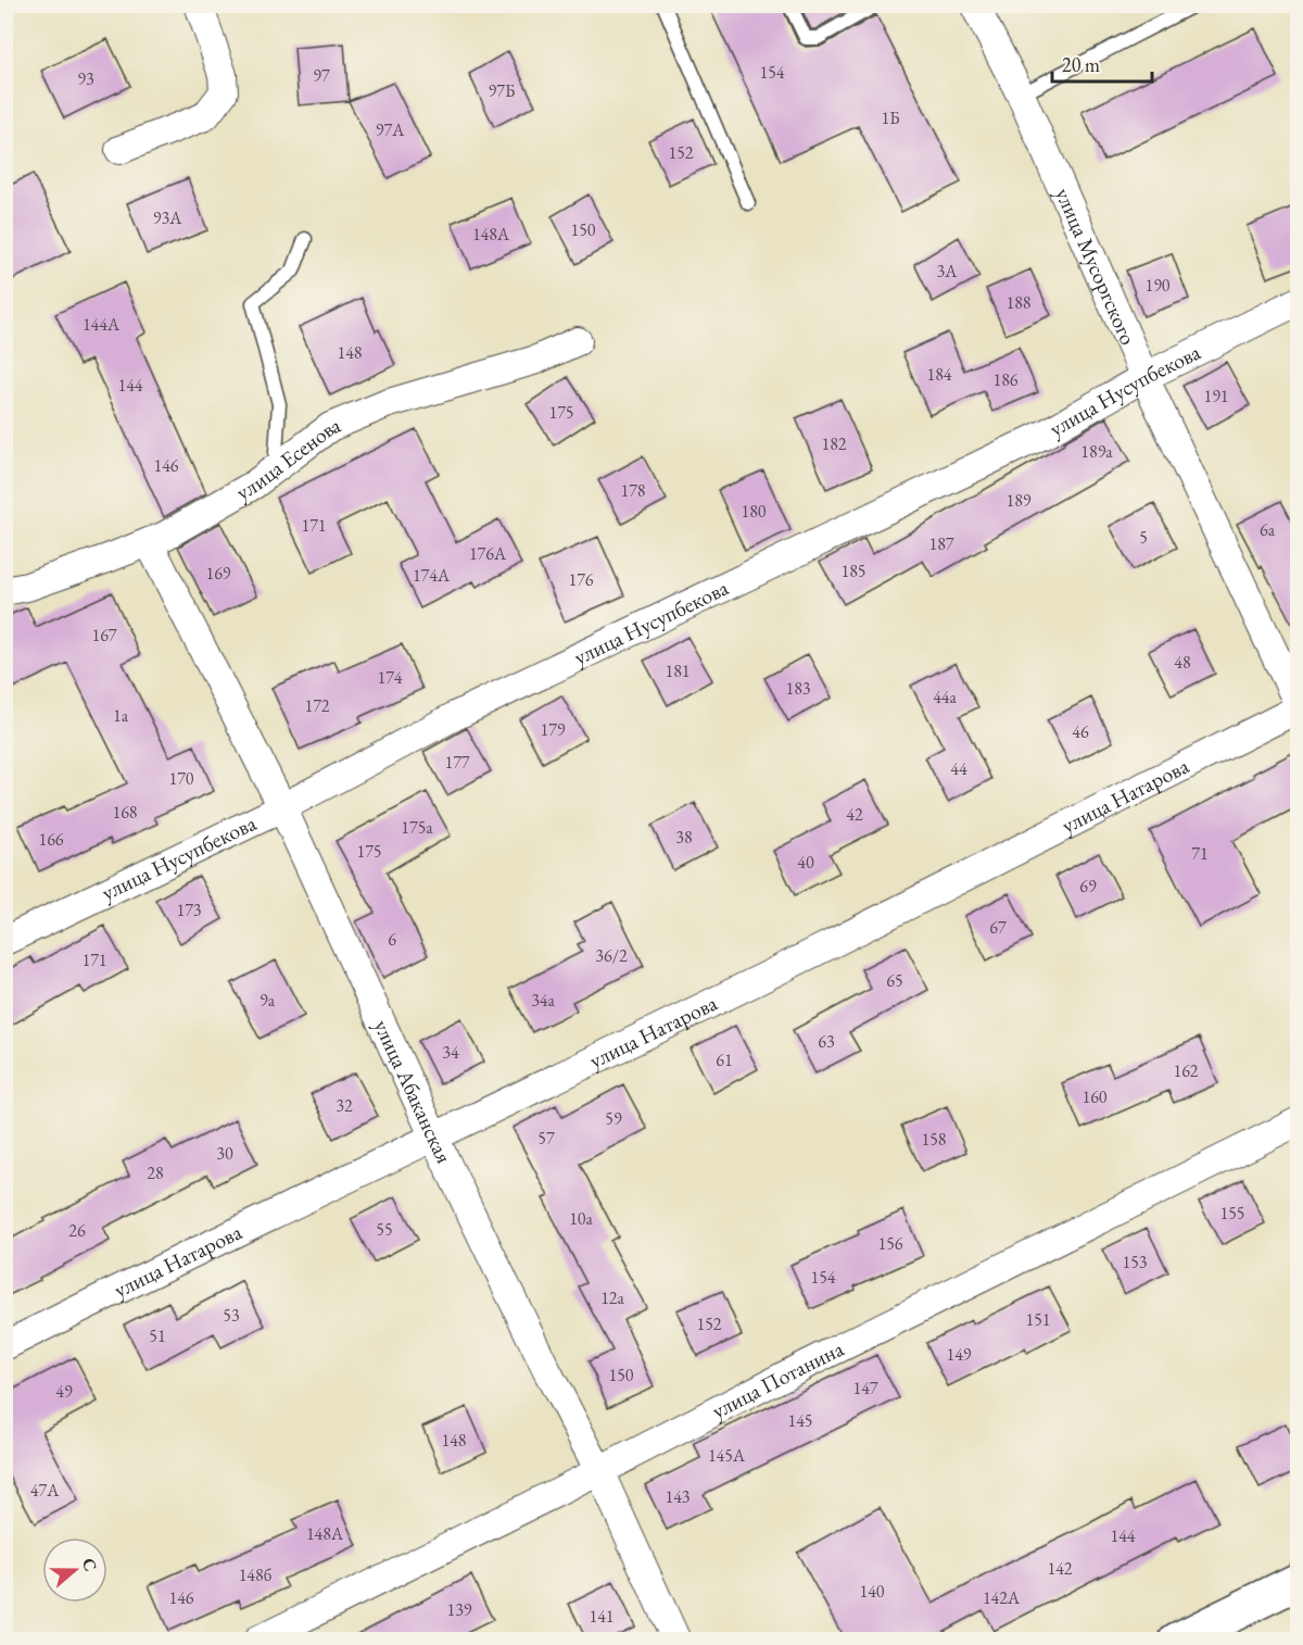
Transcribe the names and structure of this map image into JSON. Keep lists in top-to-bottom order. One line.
{"streets":{"street":["улица Мусоргского","улица Нусупбекова","улица Есенова","улица Натарова","улица Абаканская","улица Потанина"]},"crossings":[["улица Мусоргского","улица Нусупбекова"],["улица Мусоргского","улица Натарова"],["улица Нусупбекова","улица Абаканская"],["улица Есенова","улица Абаканская"],["улица Натарова","улица Абаканская"],["улица Абаканская","улица Потанина"]],"house_numbers":["154","97","93","97Б","1Б","97А","152","93А","150","148А","3А","190","188","144А","148","184","186","144","191","175","182","189а","146","178","189","180","171","6а","5","187","176А","185","169","174А","176","167","48","181","174","183","44а","172","1а","179","46","177","44","170","168","42","175а","38","166","175","71","40","69","173","67","6","36/2","171","65","9а","34а","63","34","61","162","160","32","59","57","158","30","28","155","10а","55","26","156","153","154","12а","53","151","152","51","149","150","147","49","145","148","145А","47А","143","148А","144","142","148б","140","146","142А","139","141"],"scale_bar":"20 m","north":"right"}
